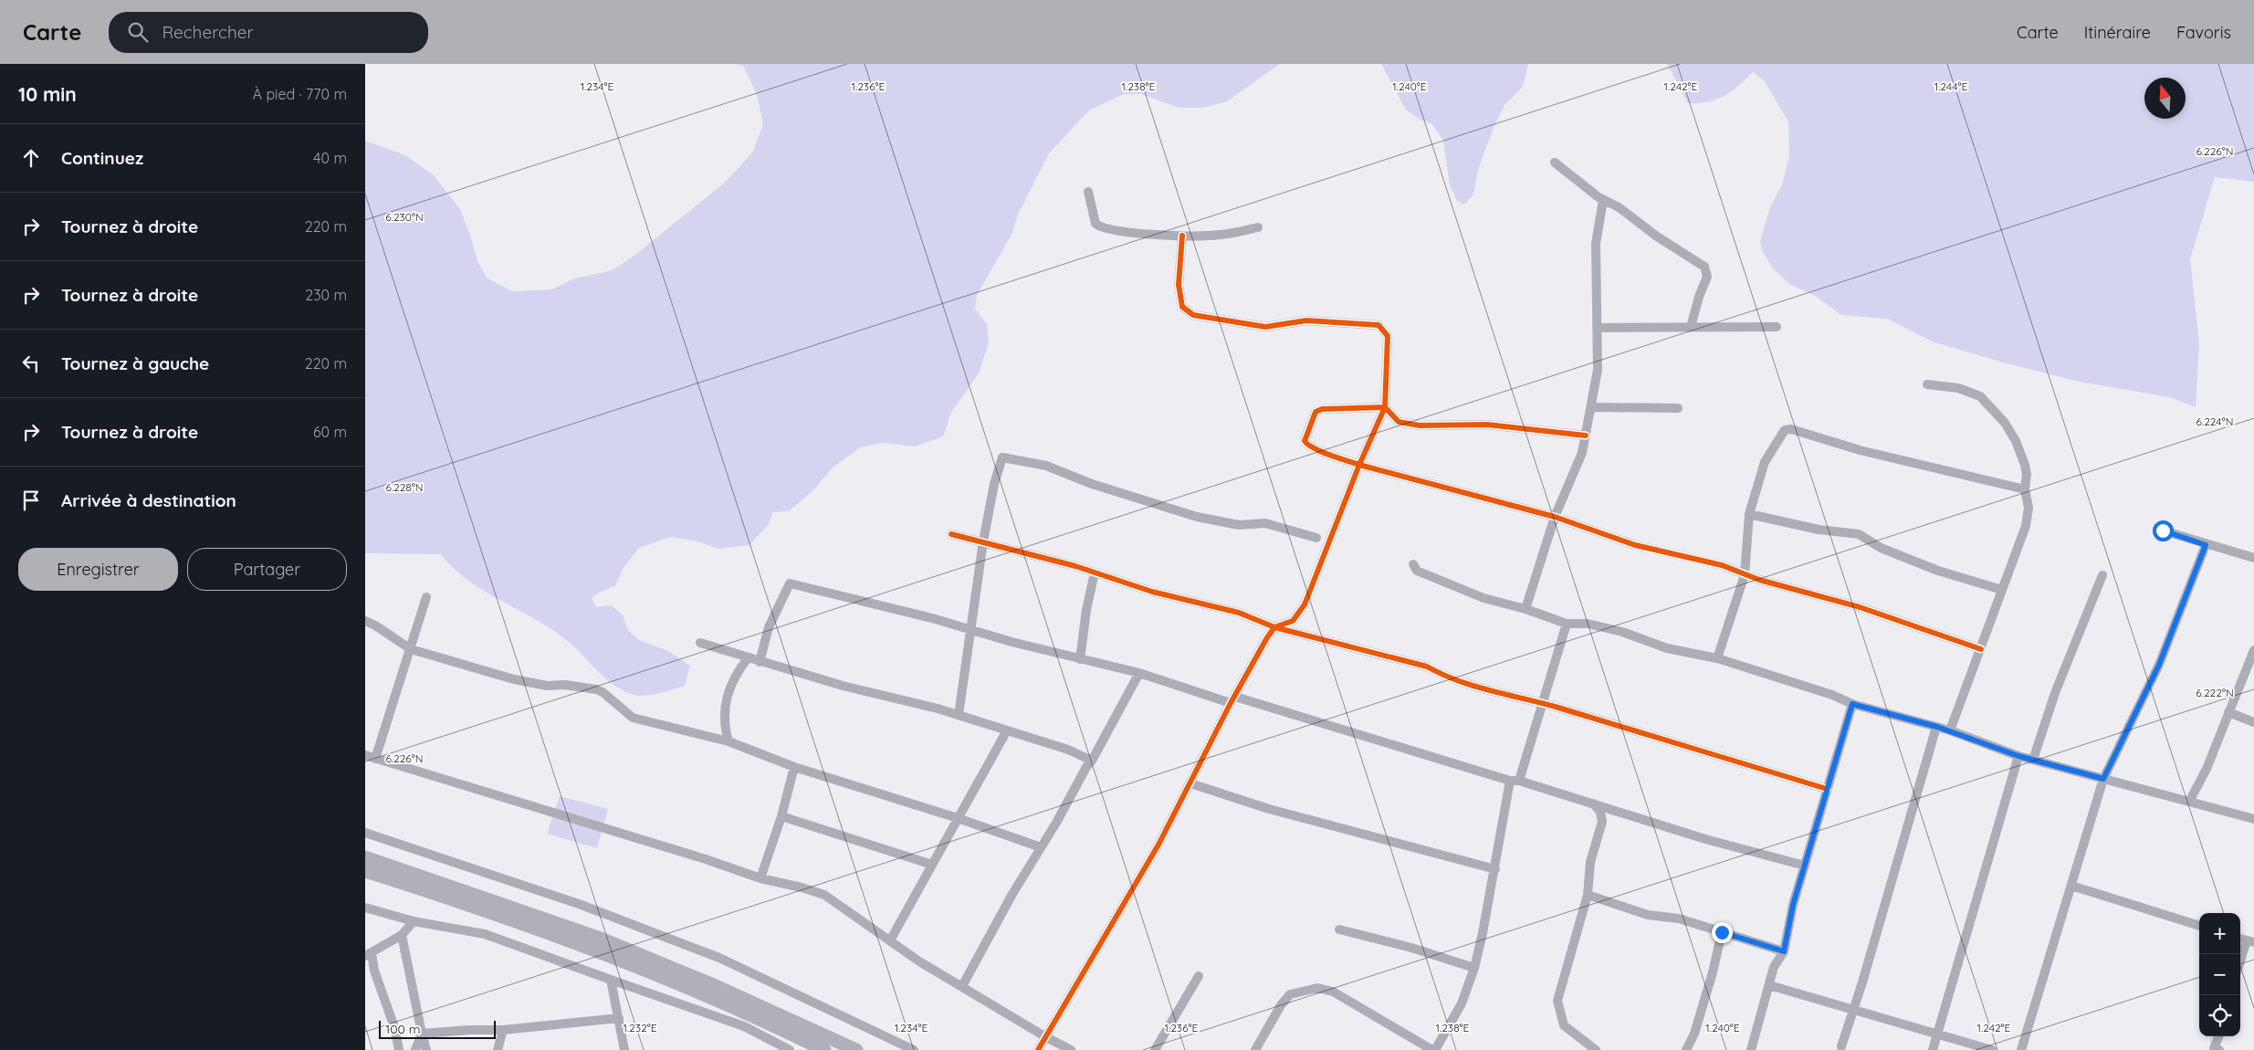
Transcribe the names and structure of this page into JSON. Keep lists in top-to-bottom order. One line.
{"scale_bar":"100 m","north":"top","page":{"header":"Carte","search":"Rechercher","nav":["Carte","Itinéraire","Favoris"],"heading":["10 min","À pied · 770 m"],"list":[["Continuez","40 m"],["Tournez à droite","220 m"],["Tournez à droite","230 m"],["Tournez à gauche","220 m"],["Tournez à droite","60 m"],"Arrivée à destination"],"buttons":["Enregistrer","Partager"],"map_buttons":["+","−"],"scale":"100 m"},"coordinates":["1.234°E","1.236°E","1.238°E","1.240°E","1.242°E","1.244°E","6.226°N","6.230°N","6.224°N","6.228°N","6.222°N","1.232°E"]}
